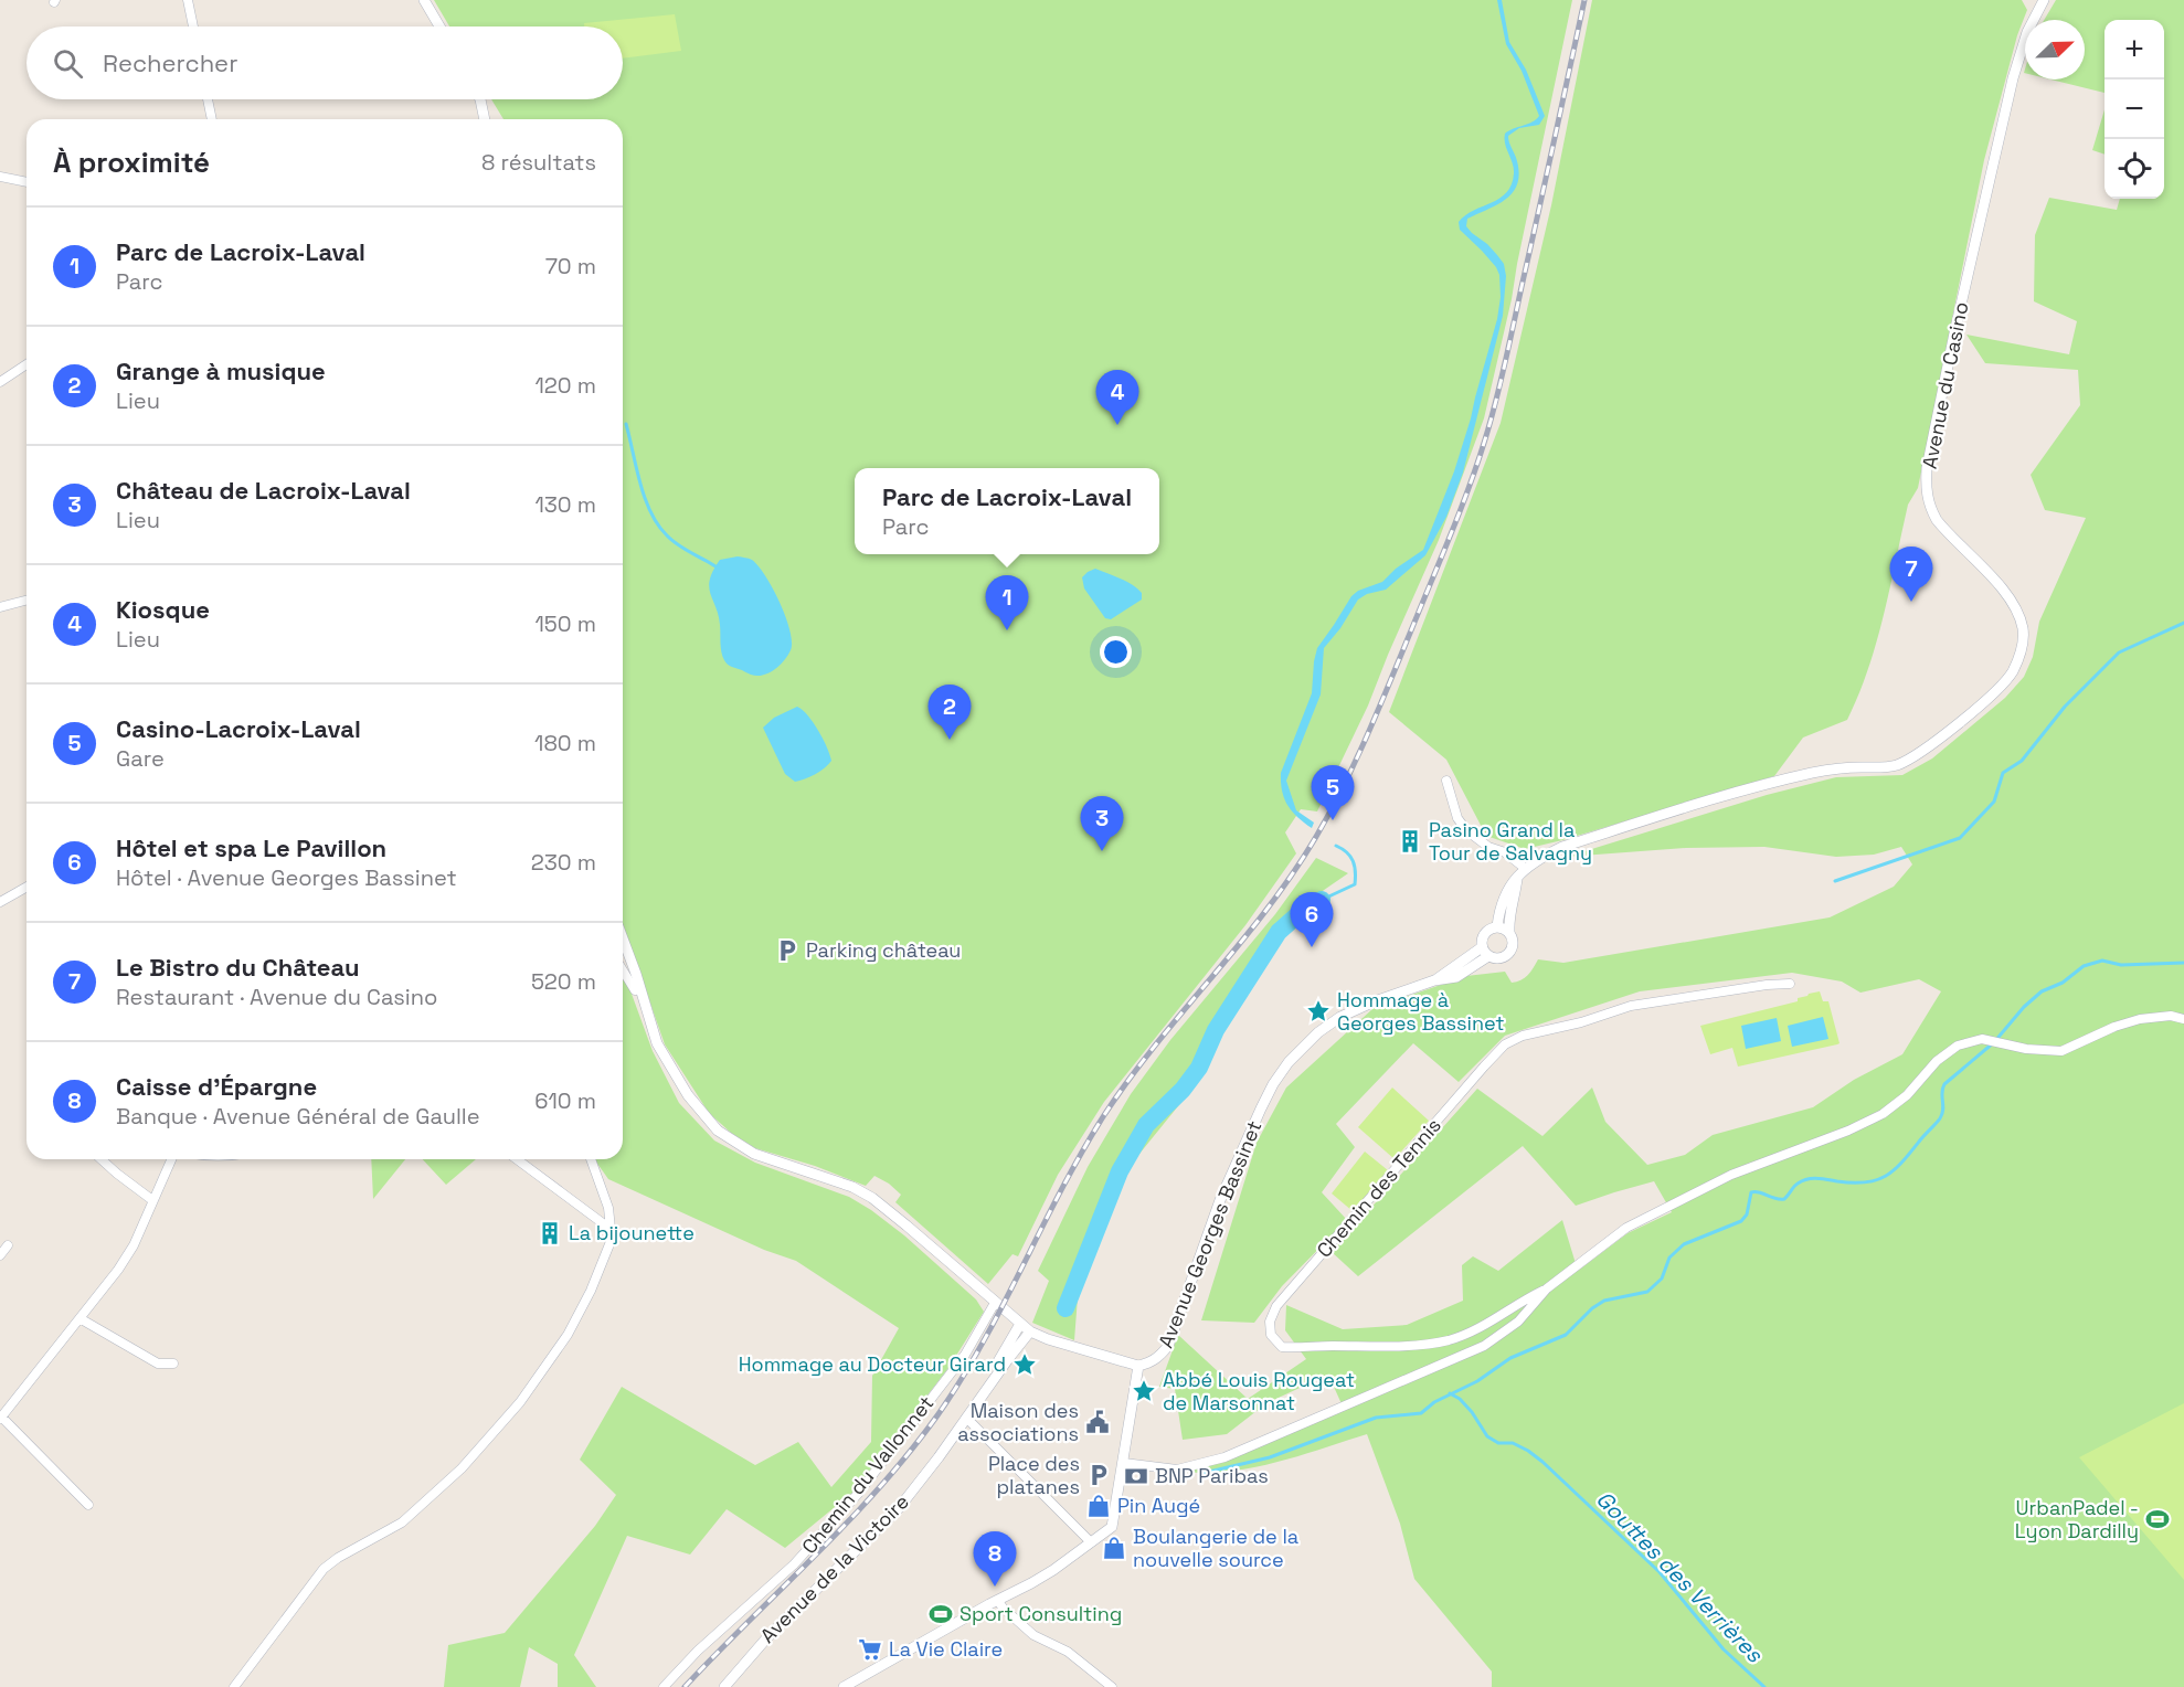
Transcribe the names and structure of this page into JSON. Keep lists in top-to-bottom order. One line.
{"streets":{"street":["Avenue du Casino","Chemin des Tennis","Avenue Georges Bassinet","Chemin du Vallonnet","Avenue de la Victoire"]},"crossings":[["Avenue du Casino","Avenue Georges Bassinet"]],"water":["Gouttes des Verrières"],"places":{"building":["Pasino Grand la Tour de Salvagny","La bijounette"],"parking":["Parking château","Place des platanes"],"place":["Hommage à Georges Bassinet","Hommage au Docteur Girard","Abbé Louis Rougeat de Marsonnat"],"public building":["Maison des associations"],"bank":["BNP Paribas"],"shop":["Pin Augé","Boulangerie de la nouvelle source"],"sports":["UrbanPadel - Lyon Dardilly","Sport Consulting"],"supermarket":["La Vie Claire"]},"north":"top right","page":{"map_buttons":["+","−"],"search":"Rechercher","heading":["À proximité","8 résultats"],"list":[{"mark":"1","name":"Parc de Lacroix-Laval","note":"Parc","value":"70 m"},{"mark":"2","name":"Grange à musique","note":"Lieu","value":"120 m"},{"mark":"3","name":"Château de Lacroix-Laval","note":"Lieu","value":"130 m"},{"mark":"4","name":"Kiosque","note":"Lieu","value":"150 m"},{"mark":"5","name":"Casino-Lacroix-Laval","note":"Gare","value":"180 m"},{"mark":"6","name":"Hôtel et spa Le Pavillon","note":"Hôtel · Avenue Georges Bassinet","value":"230 m"},{"mark":"7","name":"Le Bistro du Château","note":"Restaurant · Avenue du Casino","value":"520 m"},{"mark":"8","name":"Caisse d'Épargne","note":"Banque · Avenue Général de Gaulle","value":"610 m"}],"pins":["4","7","1","2","5","3","6","8"],"popup":["Parc de Lacroix-Laval","Parc"]}}
